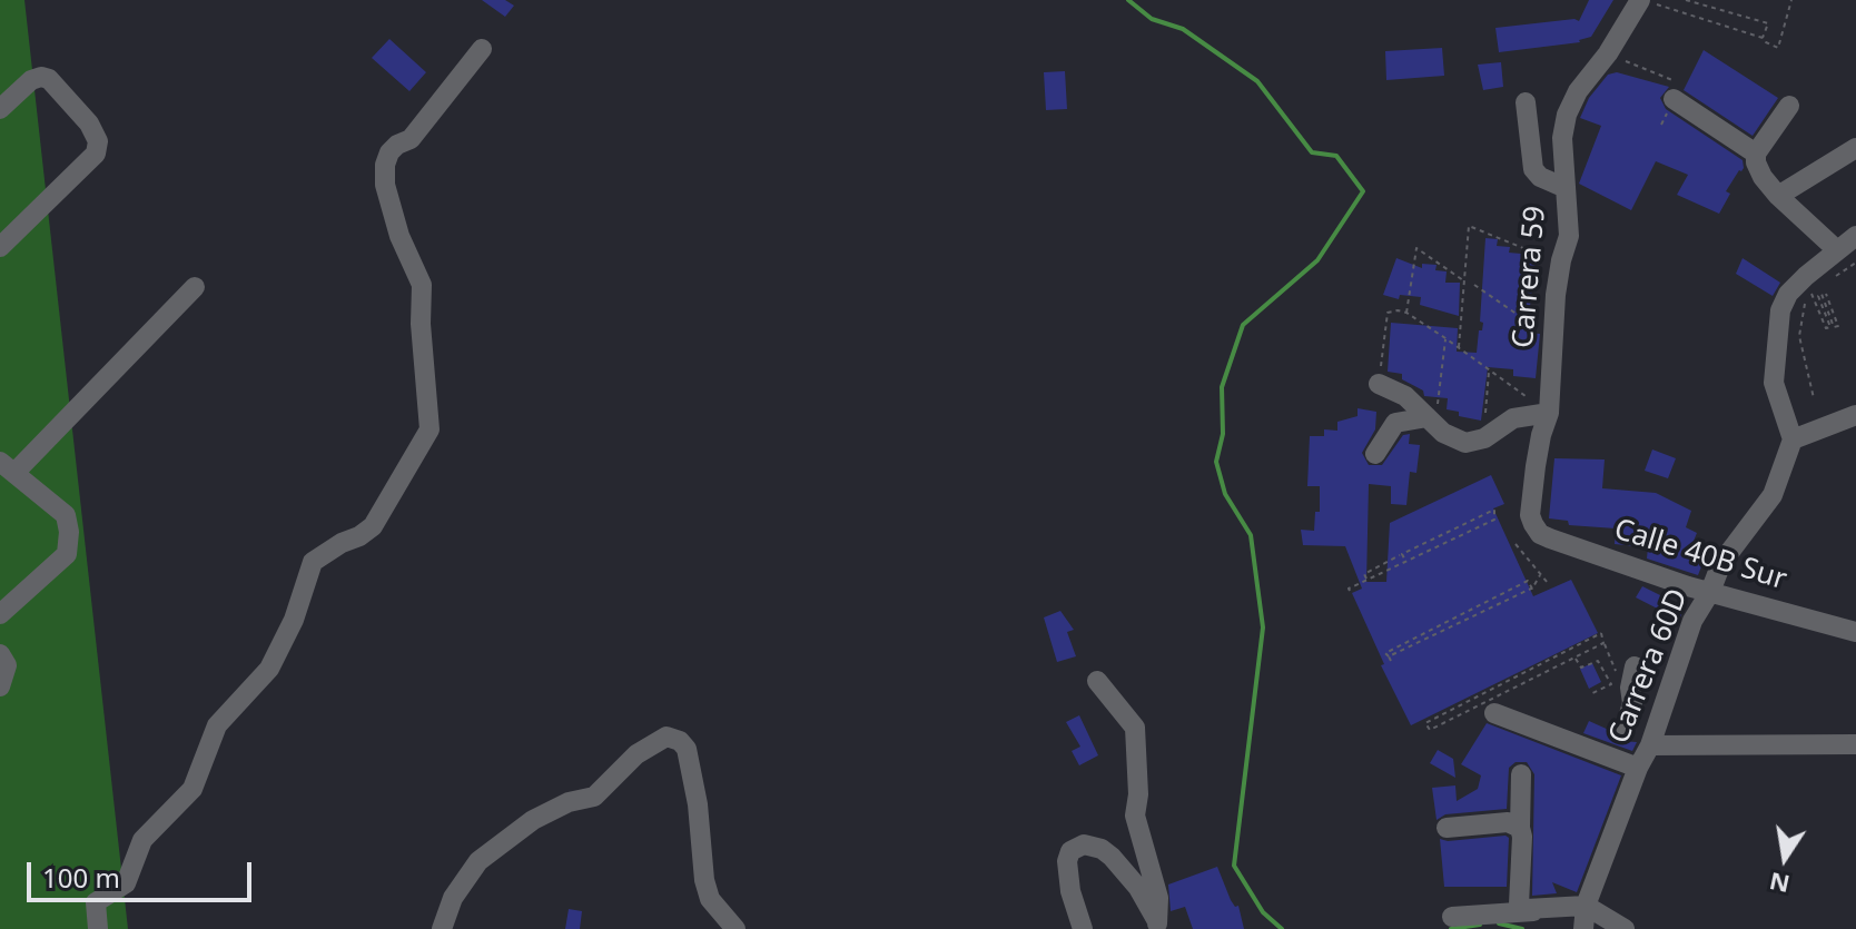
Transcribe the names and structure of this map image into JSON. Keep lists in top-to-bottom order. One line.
{"streets":{"street":["Carrera 59","Calle 40B Sur","Carrera 60D"]},"crossings":[["Carrera 59","Calle 40B Sur"],["Calle 40B Sur","Carrera 60D"]],"scale_bar":"100 m","north":"bottom"}
